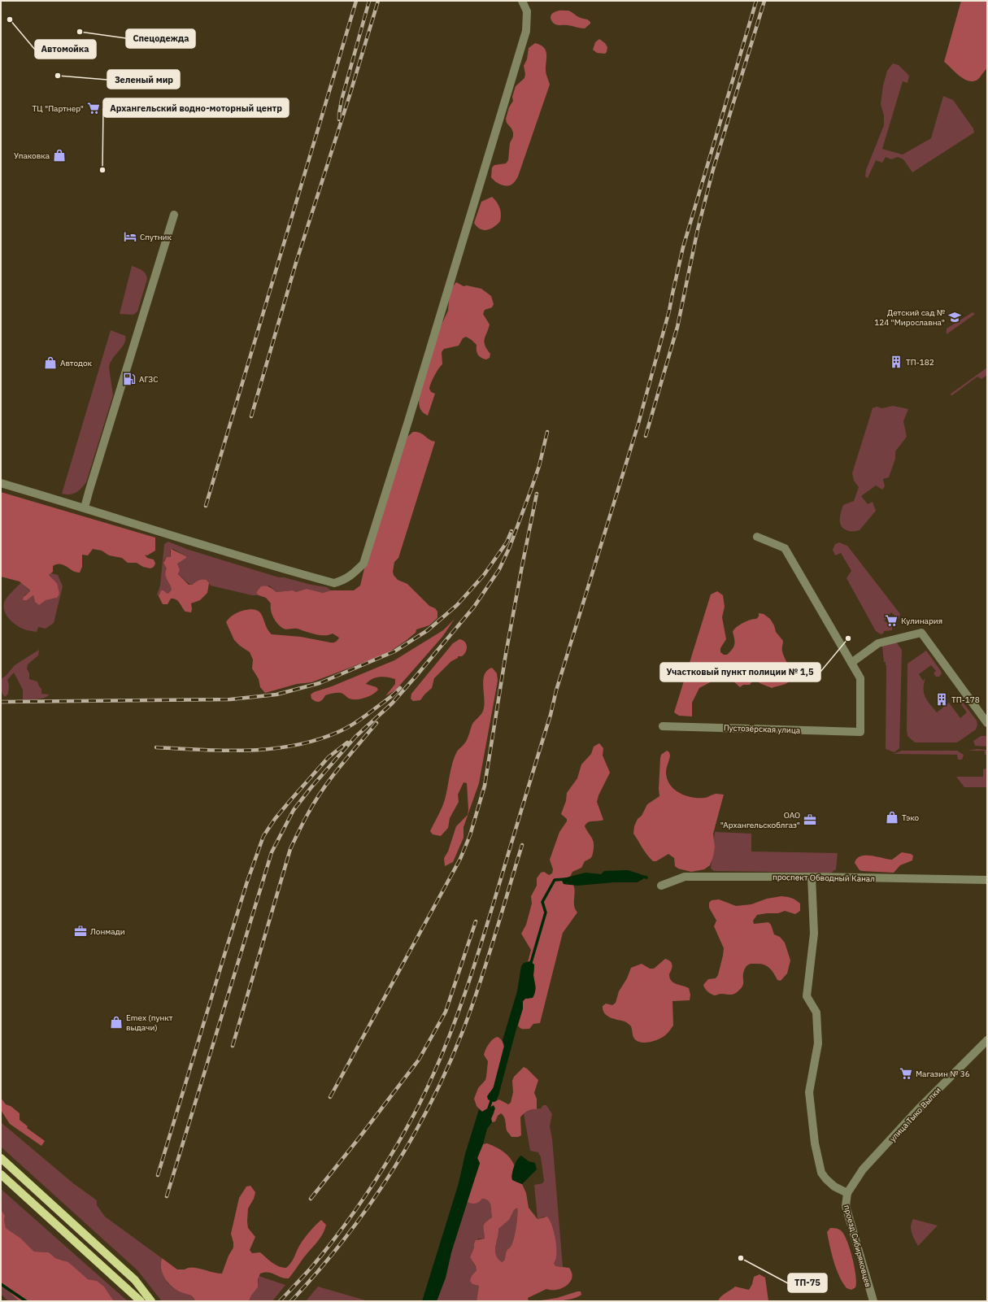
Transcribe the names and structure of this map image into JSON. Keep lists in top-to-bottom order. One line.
{"streets":{"street":["Пустозёрская улица","проспект Обводный Канал","улица Тыко Вылки","проезд Сибиряковцев"]},"crossings":[["проспект Обводный Канал","проезд Сибиряковцев"],["улица Тыко Вылки","проезд Сибиряковцев"]],"places":{"other":["Автомойка","Спецодежда","Зеленый мир","Архангельский водно-моторный центр","Участковый пункт полиции № 1,5","ТП-75"],"supermarket":["ТЦ \"Партнер\"","Кулинария","Магазин № 36"],"shop":["Упаковка","Автодок","Тэко","Emex (пункт выдачи)"],"hotel":["Спутник"],"school or university":["Детский сад № 124 \"Мирославна\""],"building":["ТП-182","ТП-178"],"fuel station":["АГЗС"],"office":["ОАО \"Архангельскоблгаз\"","Лонмади"]}}
